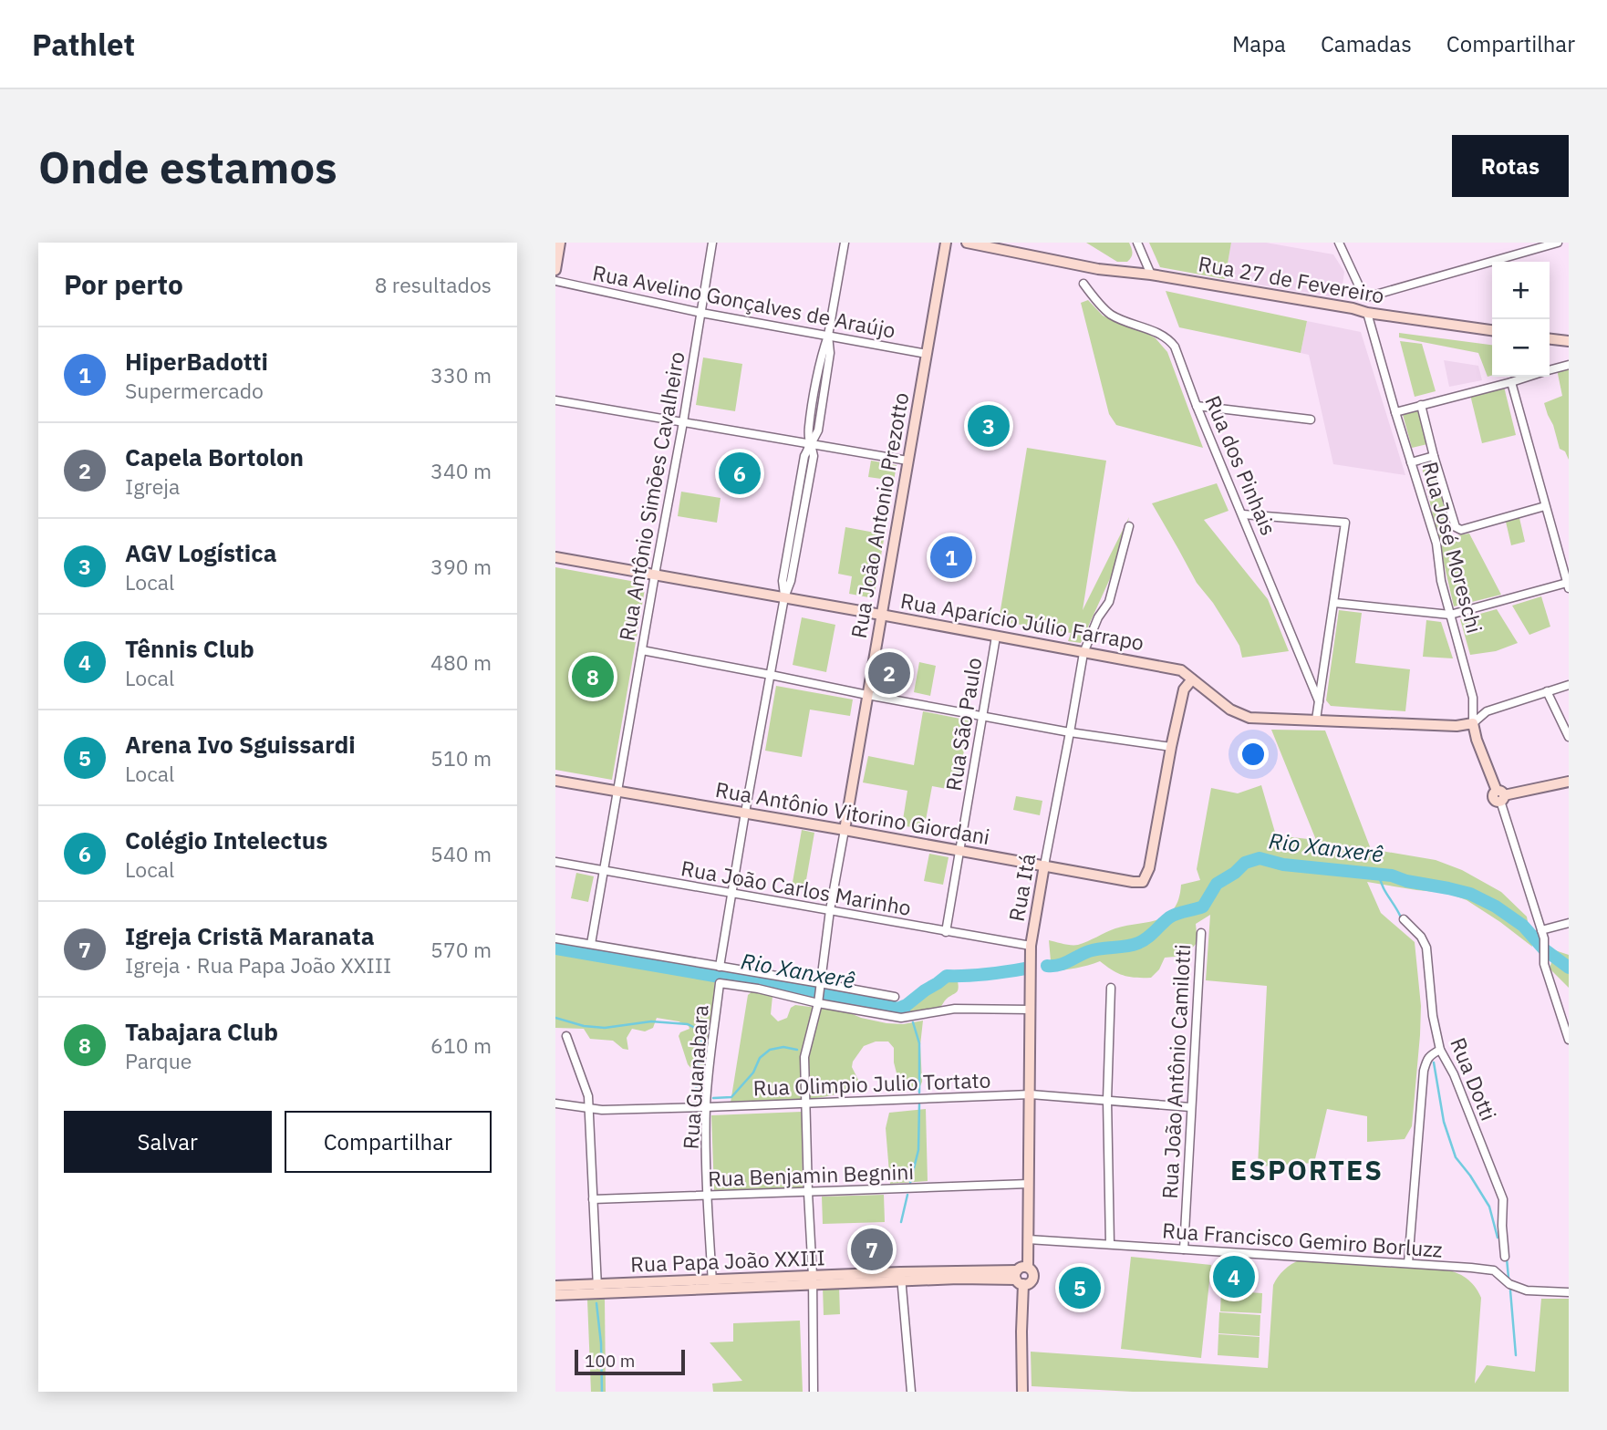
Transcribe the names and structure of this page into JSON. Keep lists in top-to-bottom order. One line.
{"streets":{"street":["Rua 27 de Fevereiro","Rua Avelino Gonçalves de Araújo","Rua dos Pinhais","Rua Antônio Simões Cavalheiro","Rua João Antonio Prezotto","Rua José Moreschi","Rua Aparício Júlio Farrapo","Rua São Paulo","Rua Antônio Vitorino Giordani","Rua João Carlos Marinho","Rua Itá","Rua João Antônio Camilotti","Rua Guanabara","Rua Dotti","Rua Olimpio Julio Tortato","Rua Benjamin Begnini","Rua Francisco Gemiro Borluzz","Rua Papa João XXIII"]},"crossings":[["Rua 27 de Fevereiro","Rua José Moreschi"],["Rua Avelino Gonçalves de Araújo","Rua Antônio Simões Cavalheiro"],["Rua Avelino Gonçalves de Araújo","Rua João Antonio Prezotto"],["Rua Antônio Simões Cavalheiro","Rua Aparício Júlio Farrapo"],["Rua Antônio Simões Cavalheiro","Rua Antônio Vitorino Giordani"],["Rua Antônio Simões Cavalheiro","Rua João Carlos Marinho"],["Rua João Antonio Prezotto","Rua Aparício Júlio Farrapo"],["Rua João Antonio Prezotto","Rua Antônio Vitorino Giordani"],["Rua João Antonio Prezotto","Rua João Carlos Marinho"],["Rua João Antonio Prezotto","Rua Guanabara"],["Rua João Antonio Prezotto","Rua Olimpio Julio Tortato"],["Rua João Antonio Prezotto","Rua Benjamin Begnini"],["Rua João Antonio Prezotto","Rua Papa João XXIII"],["Rua José Moreschi","Rua Aparício Júlio Farrapo"],["Rua Aparício Júlio Farrapo","Rua São Paulo"],["Rua Aparício Júlio Farrapo","Rua Itá"],["Rua São Paulo","Rua Antônio Vitorino Giordani"],["Rua São Paulo","Rua João Carlos Marinho"],["Rua Antônio Vitorino Giordani","Rua Itá"],["Rua João Carlos Marinho","Rua Itá"],["Rua Itá","Rua Olimpio Julio Tortato"],["Rua Itá","Rua Benjamin Begnini"],["Rua Itá","Rua Francisco Gemiro Borluzz"],["Rua Itá","Rua Papa João XXIII"],["Rua João Antônio Camilotti","Rua Olimpio Julio Tortato"],["Rua João Antônio Camilotti","Rua Francisco Gemiro Borluzz"],["Rua Guanabara","Rua Olimpio Julio Tortato"],["Rua Guanabara","Rua Benjamin Begnini"],["Rua Guanabara","Rua Papa João XXIII"]],"districts":["ESPORTES"],"water":["Rio Xanxerê"],"scale_bar":"100 m","page":{"header":"Pathlet","nav":["Mapa","Camadas","Compartilhar"],"buttons":["Rotas",["Salvar","Compartilhar"]],"title":"Onde estamos","heading":["Por perto","8 resultados"],"map_buttons":["+","−"],"list":[{"mark":"1","name":"HiperBadotti","note":"Supermercado","value":"330 m"},{"mark":"2","name":"Capela Bortolon","note":"Igreja","value":"340 m"},{"mark":"3","name":"AGV Logística","note":"Local","value":"390 m"},{"mark":"4","name":"Tênnis Club","note":"Local","value":"480 m"},{"mark":"5","name":"Arena Ivo Sguissardi","note":"Local","value":"510 m"},{"mark":"6","name":"Colégio Intelectus","note":"Local","value":"540 m"},{"mark":"7","name":"Igreja Cristã Maranata","note":"Igreja · Rua Papa João XXIII","value":"570 m"},{"mark":"8","name":"Tabajara Club","note":"Parque","value":"610 m"}],"pins":["3","6","1","2","8","7","4","5"],"scale":"100 m"}}
